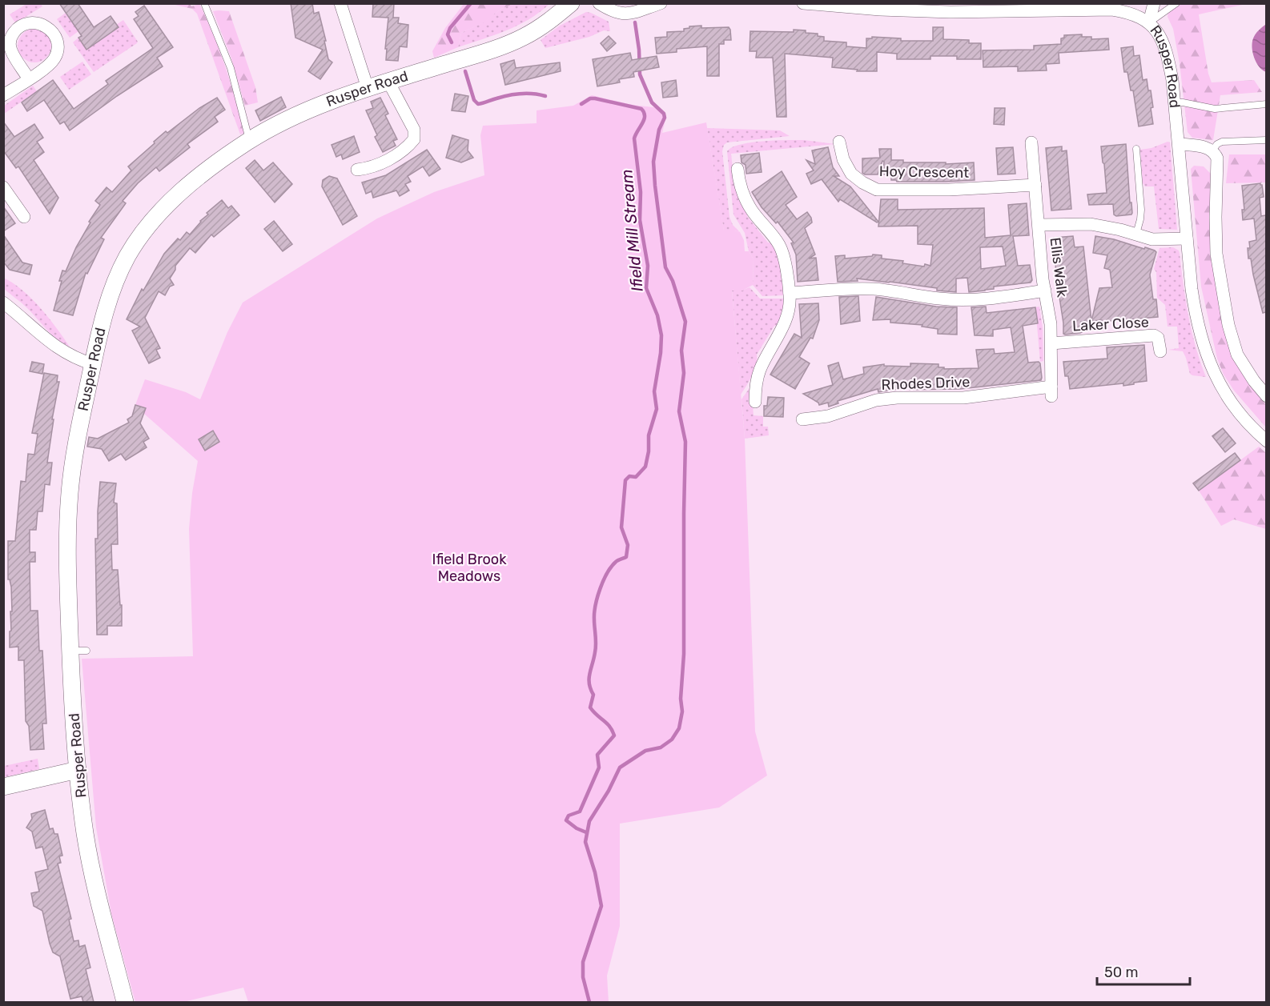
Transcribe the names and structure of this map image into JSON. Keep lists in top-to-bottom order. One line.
{"streets":{"street":["Rusper Road","Hoy Crescent","Ellis Walk","Laker Close","Rhodes Drive"]},"crossings":[["Hoy Crescent","Ellis Walk"],["Ellis Walk","Laker Close"],["Ellis Walk","Rhodes Drive"]],"water":["Ifield Mill Stream"],"parks":["Ifield Brook Meadows"],"scale_bar":"50 m"}
